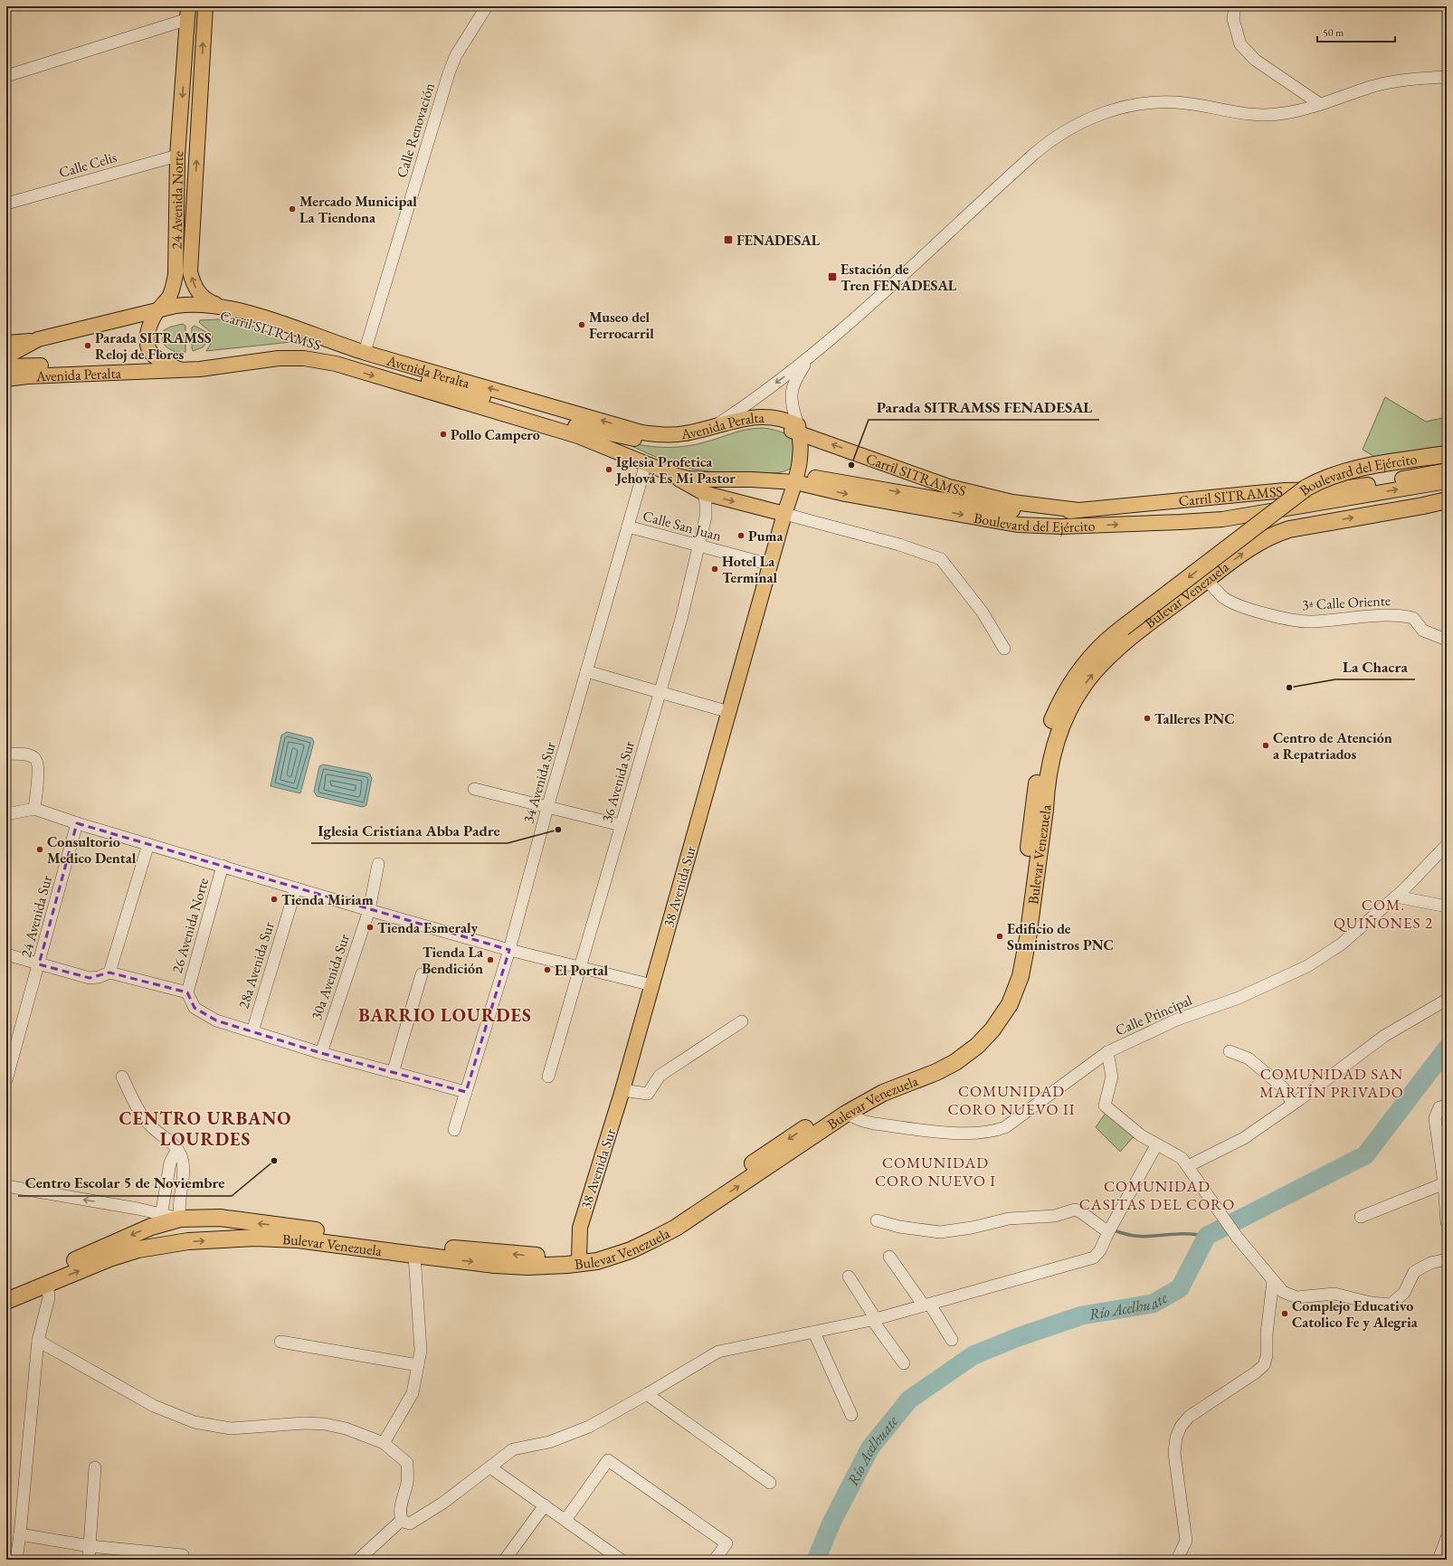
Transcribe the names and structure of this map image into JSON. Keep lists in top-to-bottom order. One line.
{"streets":{"highway":["Boulevard del Ejército","Bulevar Venezuela"],"main road":["24 Avenida Norte","Carril SITRAMSS","Avenida Peralta","38 Avenida Sur"],"street":["Calle Renovación","Calle Celis","Calle San Juan","3ª Calle Oriente","36 Avenida Sur","34 Avenida Sur","24 Avenida Sur","26 Avenida Norte","28a Avenida Sur","30a Avenida Sur","Calle Principal"]},"crossings":[["Calle Renovación","Carril SITRAMSS"],["Calle Renovación","Avenida Peralta"],["Calle Celis","24 Avenida Norte"],["24 Avenida Norte","Carril SITRAMSS"],["24 Avenida Norte","Avenida Peralta"],["Carril SITRAMSS","Avenida Peralta"],["Carril SITRAMSS","Boulevard del Ejército"],["Avenida Peralta","Boulevard del Ejército"],["Avenida Peralta","36 Avenida Sur"],["Avenida Peralta","34 Avenida Sur"],["Avenida Peralta","38 Avenida Sur"],["Boulevard del Ejército","Bulevar Venezuela"],["Calle San Juan","36 Avenida Sur"],["Calle San Juan","34 Avenida Sur"],["Calle San Juan","38 Avenida Sur"],["Bulevar Venezuela","3ª Calle Oriente"],["Bulevar Venezuela","38 Avenida Sur"],["Bulevar Venezuela","Calle Principal"]],"districts":["COM. QUIÑONES 2","BARRIO LOURDES","COMUNIDAD SAN MARTÍN PRIVADO","COMUNIDAD CORO NUEVO II","CENTRO URBANO LOURDES","COMUNIDAD CORO NUEVO I","COMUNIDAD CASITAS DEL CORO"],"water":["Río Acelhuate"],"places":{"other":["Mercado Municipal La Tiendona","Museo del Ferrocarril","Parada SITRAMSS Reloj de Flores","Pollo Campero","Parada SITRAMSS FENADESAL","Iglesia Profetica Jehová Es Mi Pastor","Puma","Hotel La Terminal","La Chacra","Talleres PNC","Centro de Atención a Repatriados","Iglesia Cristiana Abba Padre","Consultorio Medico Dental","Tienda Miriam","Tienda Esmeraly","Edificio de Suministros PNC","Tienda La Bendición","El Portal","Centro Escolar 5 de Noviembre","Complejo Educativo Catolico Fe y Alegria"],"transit":["FENADESAL","Estación de Tren FENADESAL"]},"scale_bar":"50 m"}
